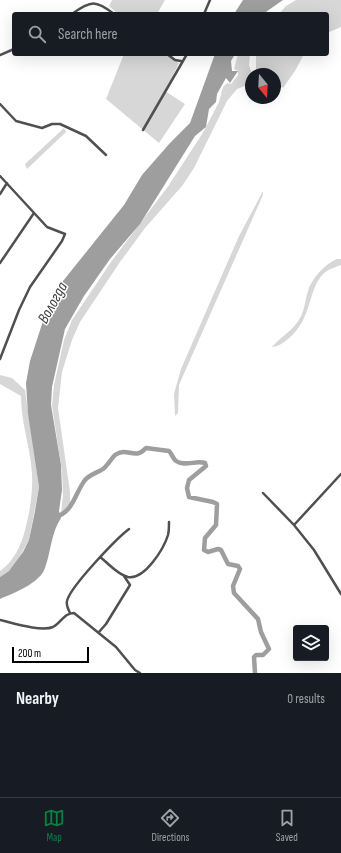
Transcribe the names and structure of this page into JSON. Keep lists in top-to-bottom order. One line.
{"water":["Вологда"],"scale_bar":"200 m","north":"bottom","page":{"search":"Search here","scale":"200 m","heading":["Nearby","0 results"],"nav":["Map","Directions","Saved"]}}
